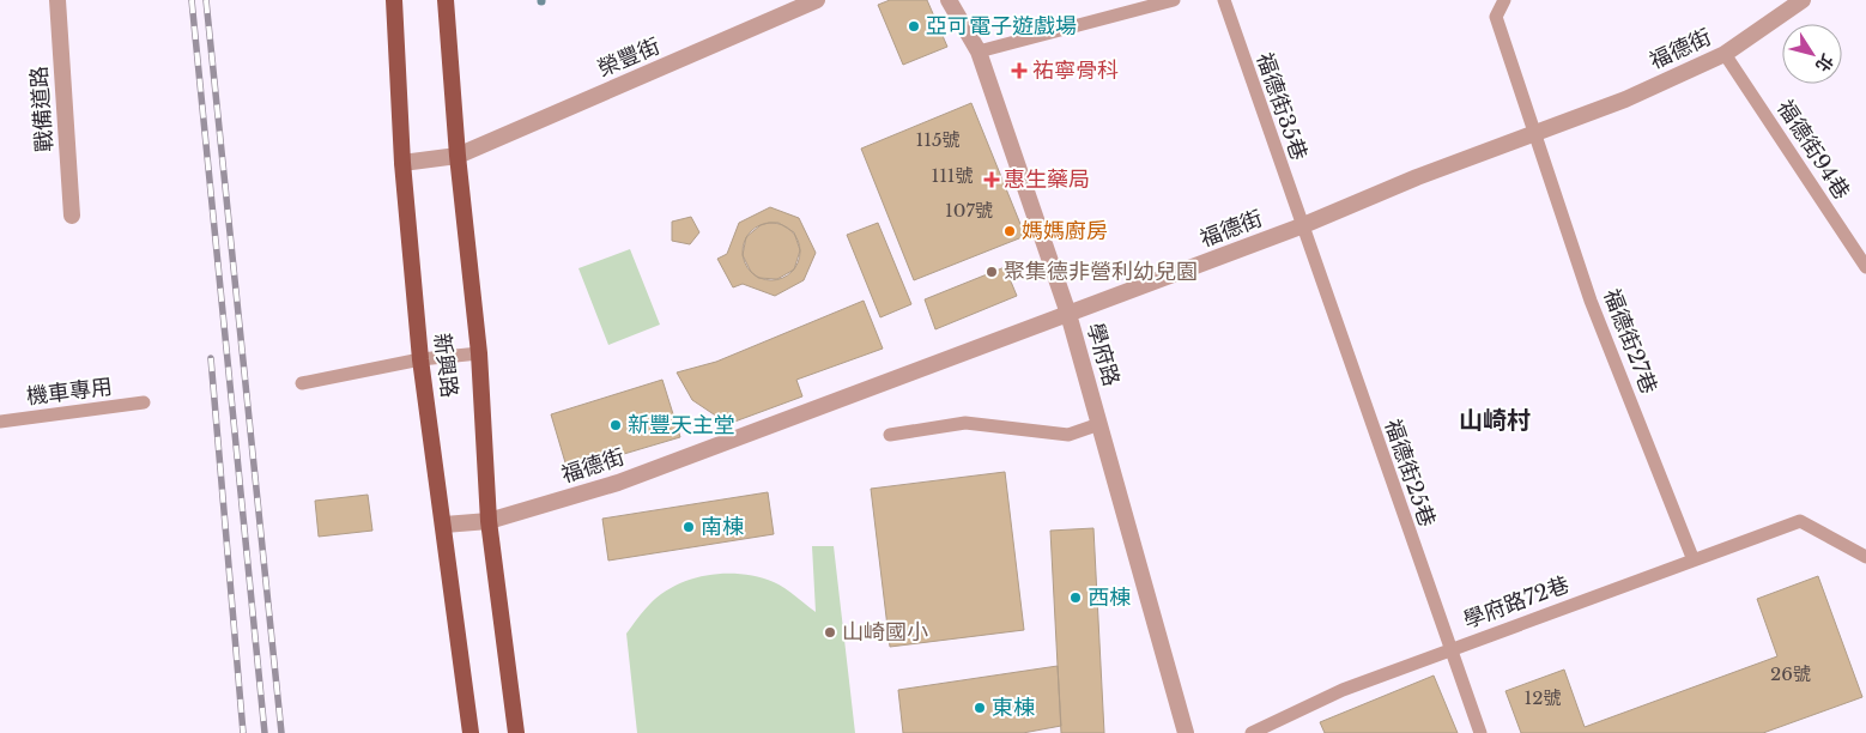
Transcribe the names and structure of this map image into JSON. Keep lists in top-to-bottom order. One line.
{"streets":{"main road":["新興路"],"street":["福德街","榮豐街","戰備道路","學府路"],"lane":["福德街35巷","福德街94巷","福德街27巷","機車專用","福德街25巷","學府路72巷"]},"crossings":[["福德街","福德街35巷"],["福德街","福德街94巷"],["福德街","福德街27巷"],["福德街","學府路"],["福德街","新興路"],["福德街","福德街25巷"],["榮豐街","新興路"],["福德街35巷","福德街25巷"],["福德街27巷","學府路72巷"],["福德街25巷","學府路72巷"]],"districts":["山崎村"],"places":{"other":["亞可電子遊戲場","媽媽廚房","聚集德非營利幼兒園","新豐天主堂","南棟","西棟","山崎國小","東棟"],"health":["祐寧骨科","惠生藥局"]},"house_numbers":["115號","111號","107號","26號","12號"],"north":"bottom right"}
